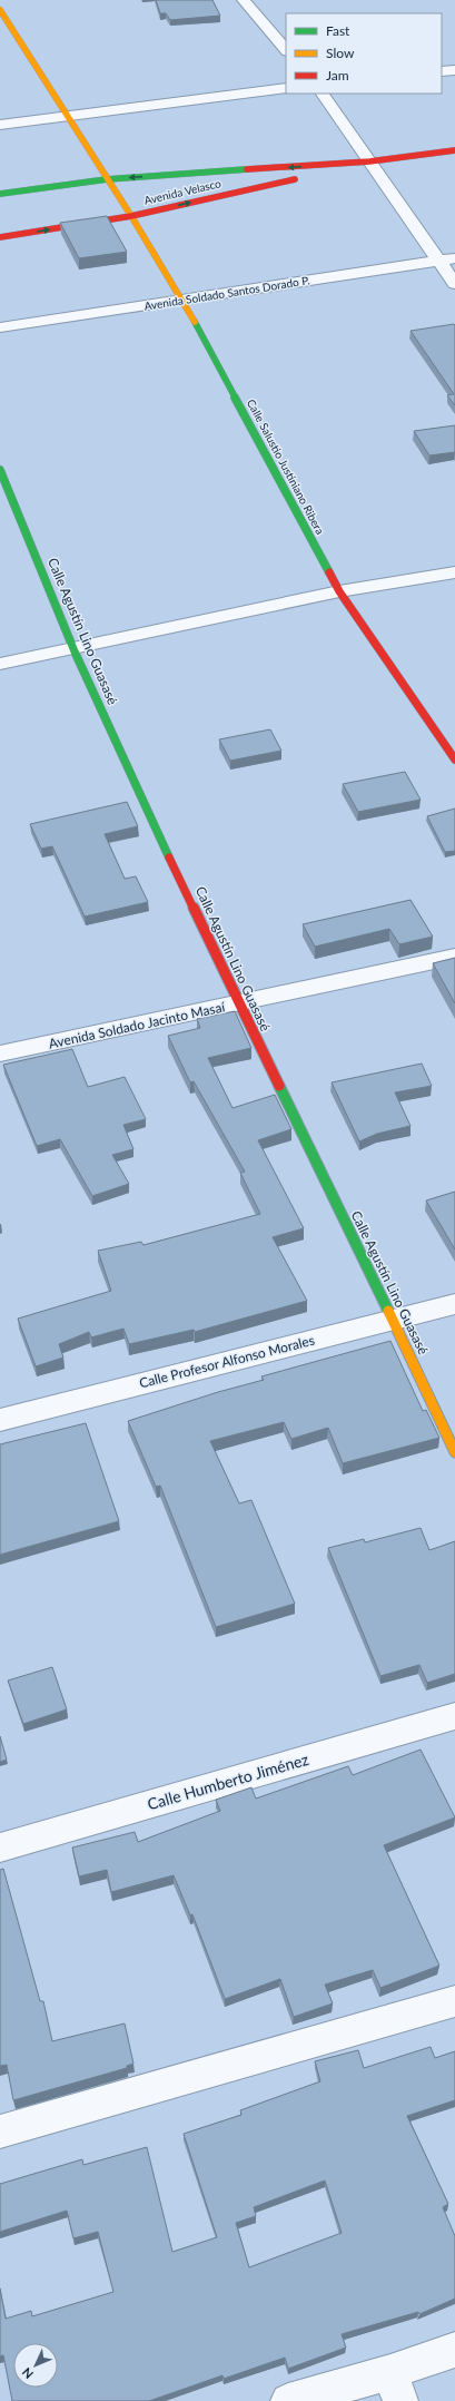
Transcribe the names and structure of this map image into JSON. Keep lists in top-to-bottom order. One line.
{"streets":{"street":["Avenida Velasco","Avenida Soldado Santos Dorado P.","Calle Salustio Justiniano Ribera","Calle Agustín Lino Guasasé","Avenida Soldado Jacinto Masaí","Calle Profesor Alfonso Morales","Calle Humberto Jiménez"]},"crossings":[["Avenida Velasco","Calle Salustio Justiniano Ribera"],["Avenida Soldado Santos Dorado P.","Calle Salustio Justiniano Ribera"],["Calle Agustín Lino Guasasé","Avenida Soldado Jacinto Masaí"],["Calle Agustín Lino Guasasé","Calle Profesor Alfonso Morales"]],"legend":["Fast","Slow","Jam"],"north":"bottom left"}
